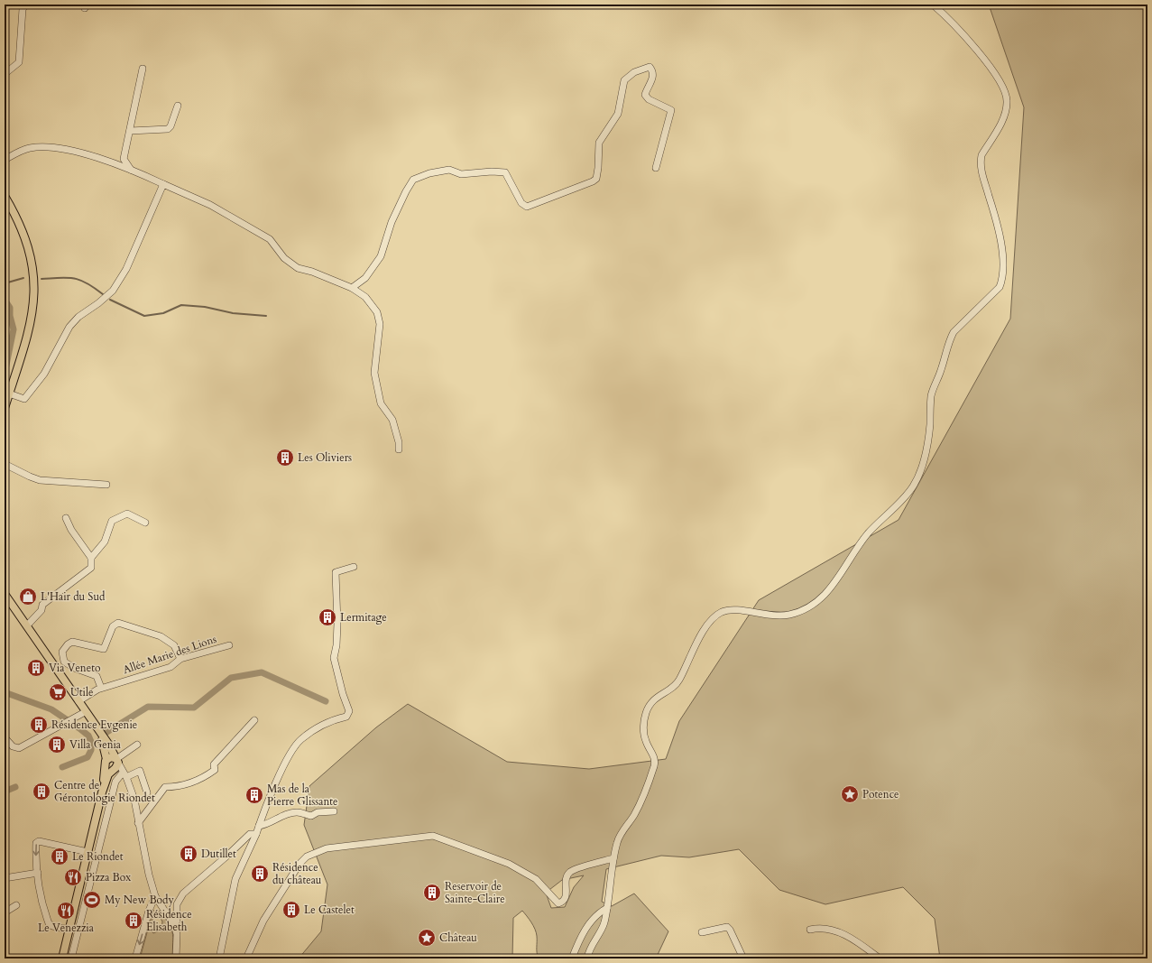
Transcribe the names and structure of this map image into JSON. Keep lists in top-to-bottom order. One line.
{"streets":{"street":["Allée Marie des Lions"]},"places":{"building":["Les Oliviers","Lermitage","Via Veneto","Résidence Evgenie","Villa Genia","Centre de Gérontologie Riondet","Mas de la Pierre Glissante","Dutillet","Le Riondet","Résidence du château","Reservoir de Sainte-Claire","Le Castelet","Résidence Elisabeth"],"shop":["L'Hair du Sud"],"supermarket":["Utile"],"place":["Potence","Château"],"restaurant":["Pizza Box","Le Venezzia"],"sports":["My New Body"]}}
